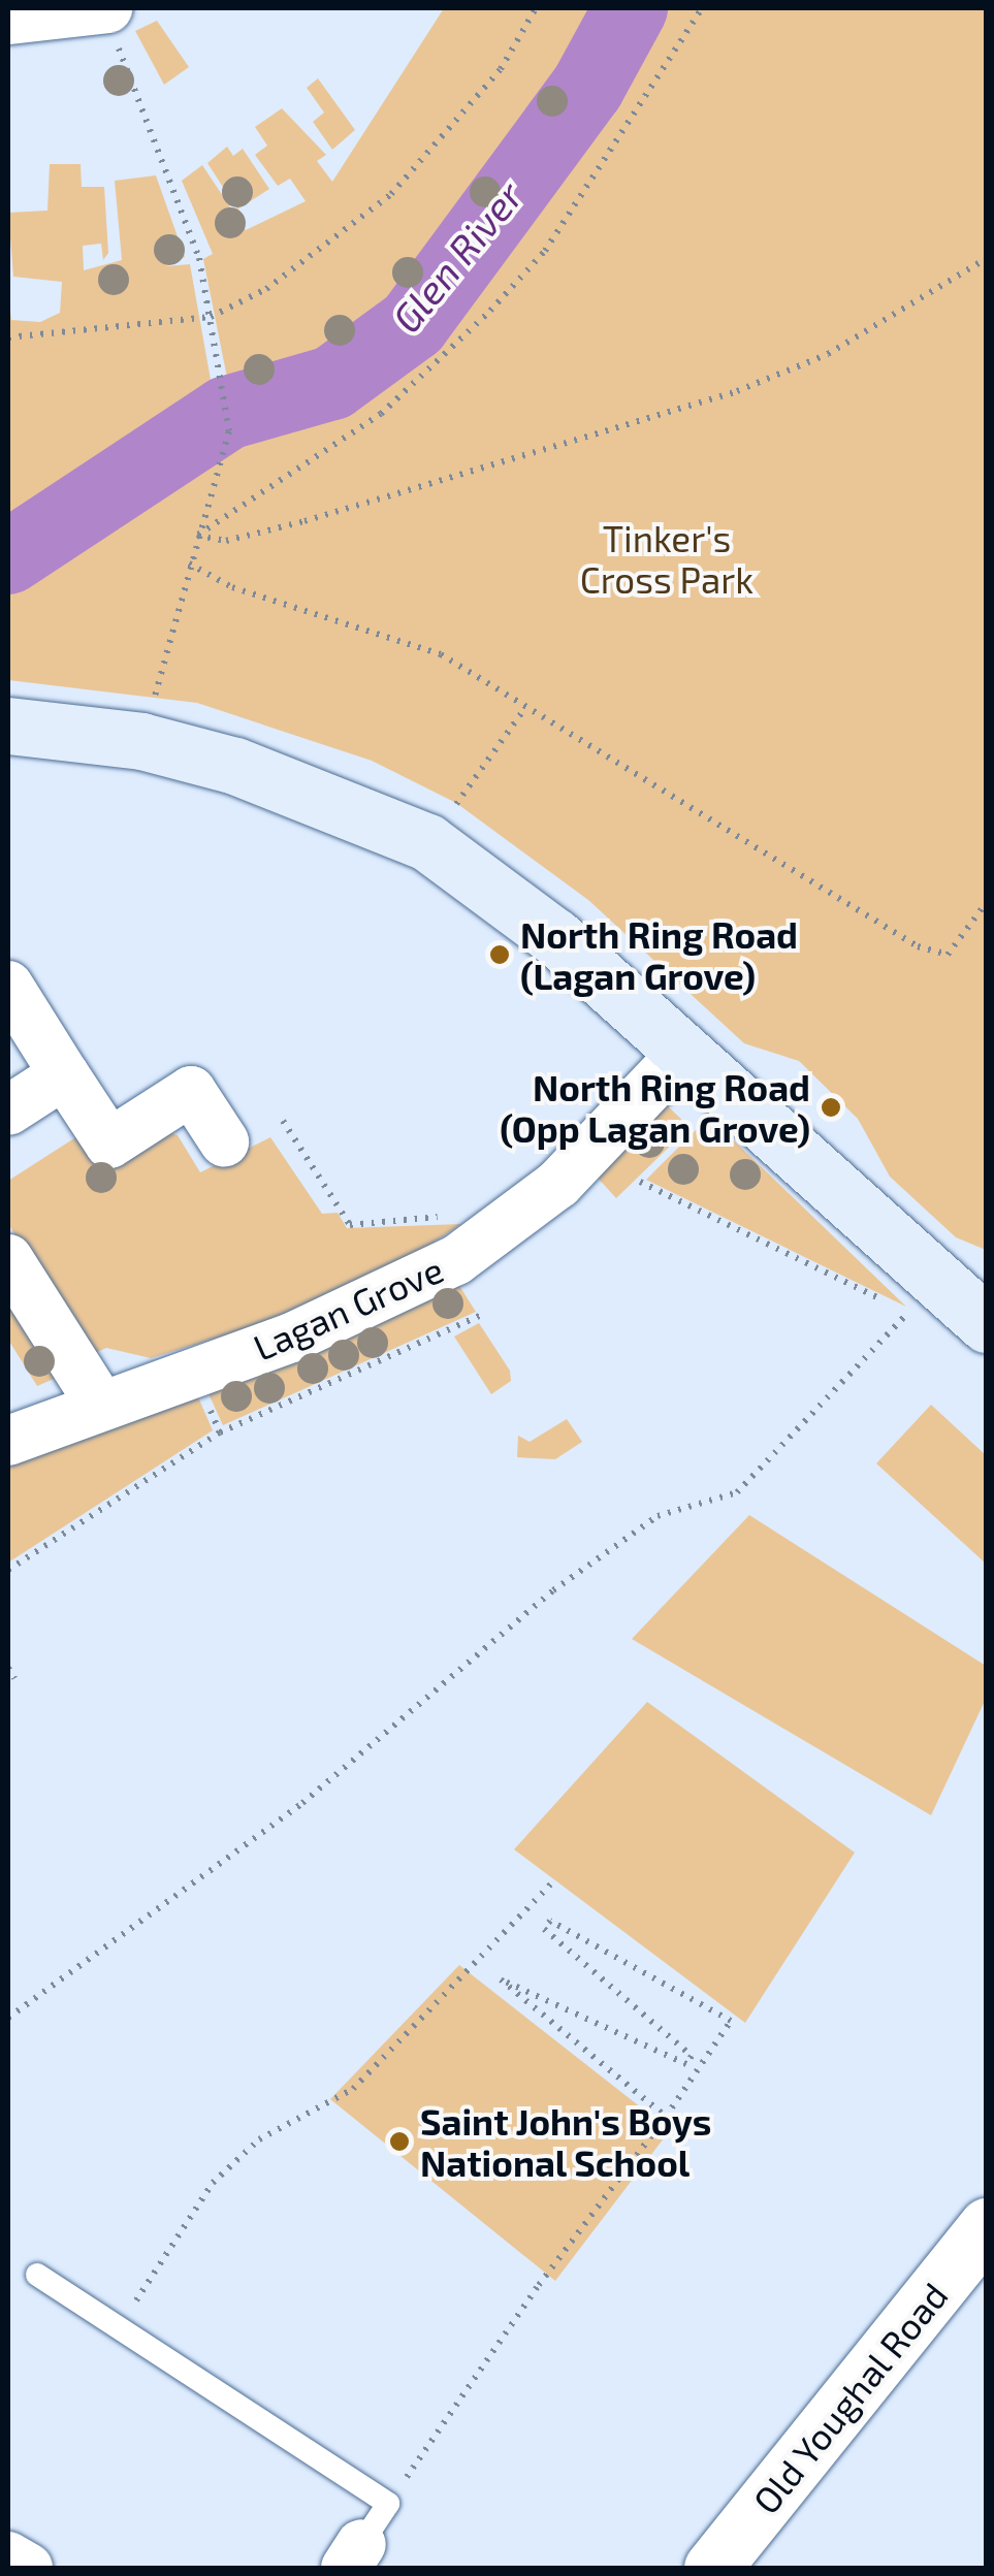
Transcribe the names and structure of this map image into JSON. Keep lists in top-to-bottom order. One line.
{"streets":{"street":["Lagan Grove","Old Youghal Road"]},"water":["Glen River"],"parks":["Tinker's Cross Park"],"places":["North Ring Road (Lagan Grove)","North Ring Road (Opp Lagan Grove)","Saint John's Boys National School"]}
